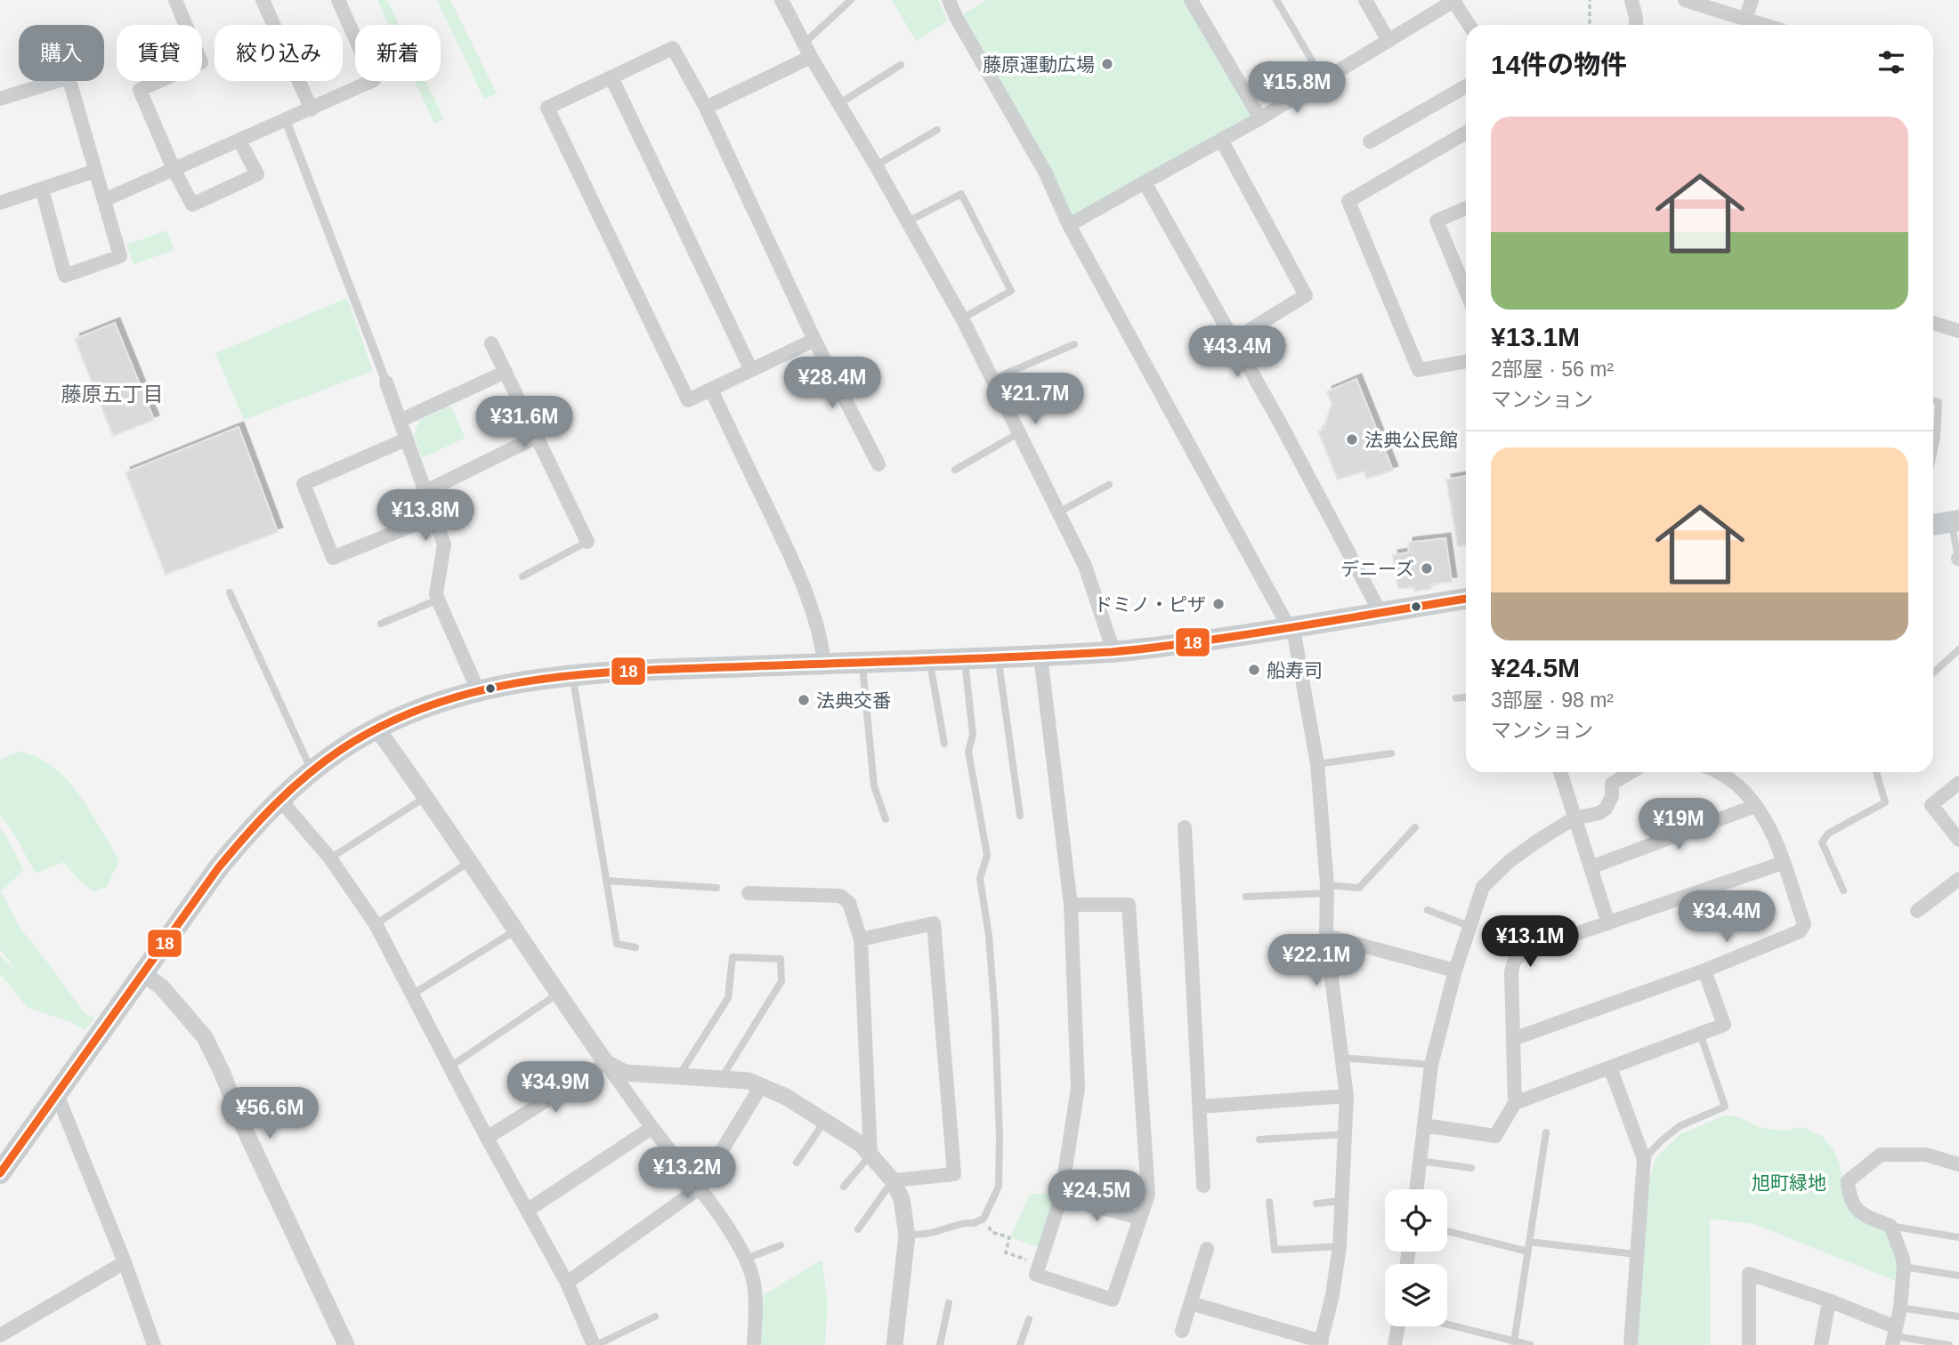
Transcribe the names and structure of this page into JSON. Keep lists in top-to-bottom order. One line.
{"districts":["藤原五丁目"],"parks":["旭町緑地"],"places":["藤原運動広場","法典公民館","デニーズ","ドミノ・ピザ","船寿司","法典交番"],"lines":["transit line 18"],"page":{"chip":["購入","賃貸","絞り込み","新着"],"heading":"14件の物件","price":["¥15.8M","¥43.4M","¥28.4M","¥21.7M","¥31.6M","¥13.8M","¥19M","¥34.4M","¥13.1M","¥22.1M","¥34.9M","¥56.6M","¥13.2M","¥24.5M"],"list":[{"name":"¥13.1M","note":"2部屋 · 56 m² · マンション"},{"name":"¥24.5M","note":"3部屋 · 98 m² · マンション"}]}}
